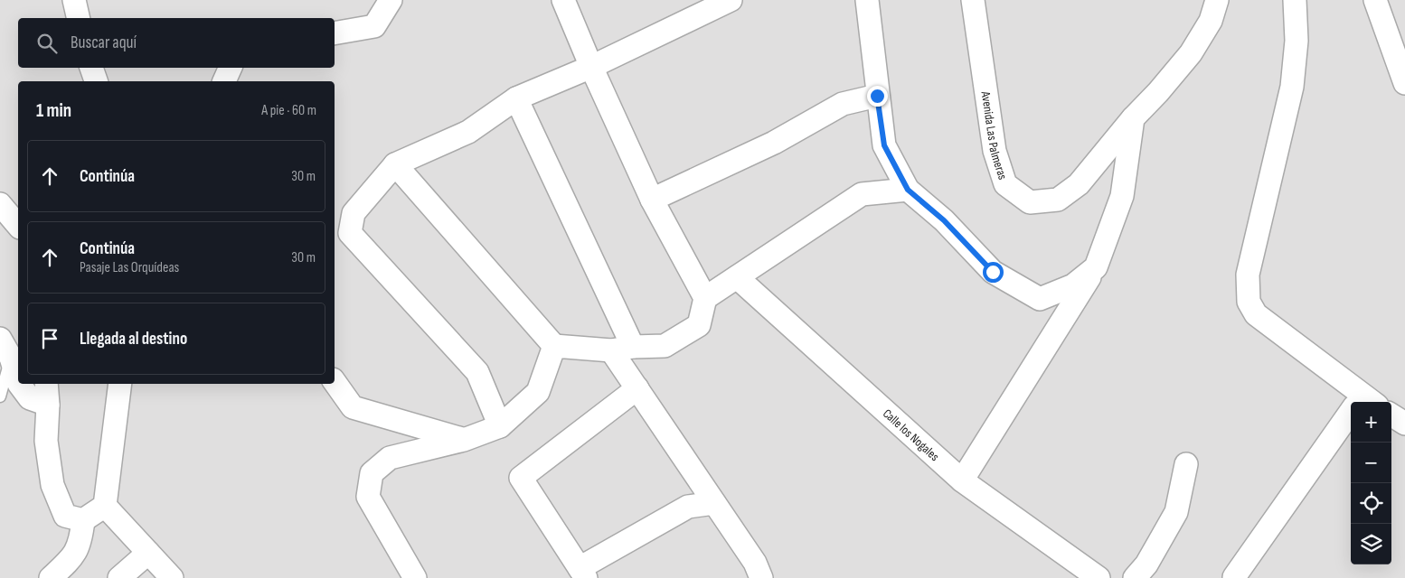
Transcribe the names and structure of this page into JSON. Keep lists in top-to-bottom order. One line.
{"streets":{"street":["Avenida Las Palmeras","Calle los Nogales"]},"page":{"search":"Buscar aquí","heading":["1 min","A pie · 60 m"],"list":[["Continúa","30 m"],["Continúa","Pasaje Las Orquídeas","30 m"],"Llegada al destino"],"map_buttons":["+","−"]}}
